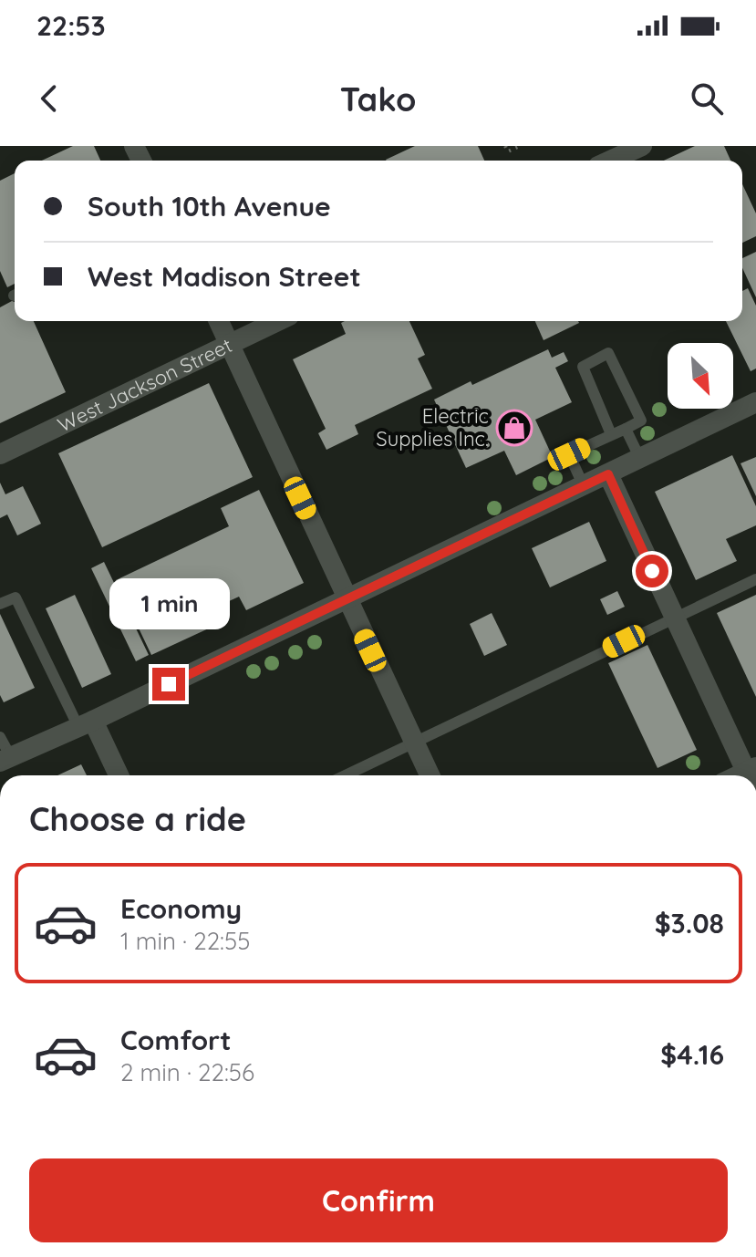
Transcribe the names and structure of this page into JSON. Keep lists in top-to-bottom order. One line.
{"streets":{"street":["West Jackson Street"]},"places":{"shop":["Electric Supplies Inc."]},"north":"bottom right","page":{"status":"22:53","header":"Tako","banner":["South 10th Avenue","West Madison Street"],"bubble":"1 min","heading":"Choose a ride","list":[{"name":"Economy","note":"1 min · 22:55","value":"$3.08"},{"name":"Comfort","note":"2 min · 22:56","value":"$4.16"}],"buttons":"Confirm"}}
